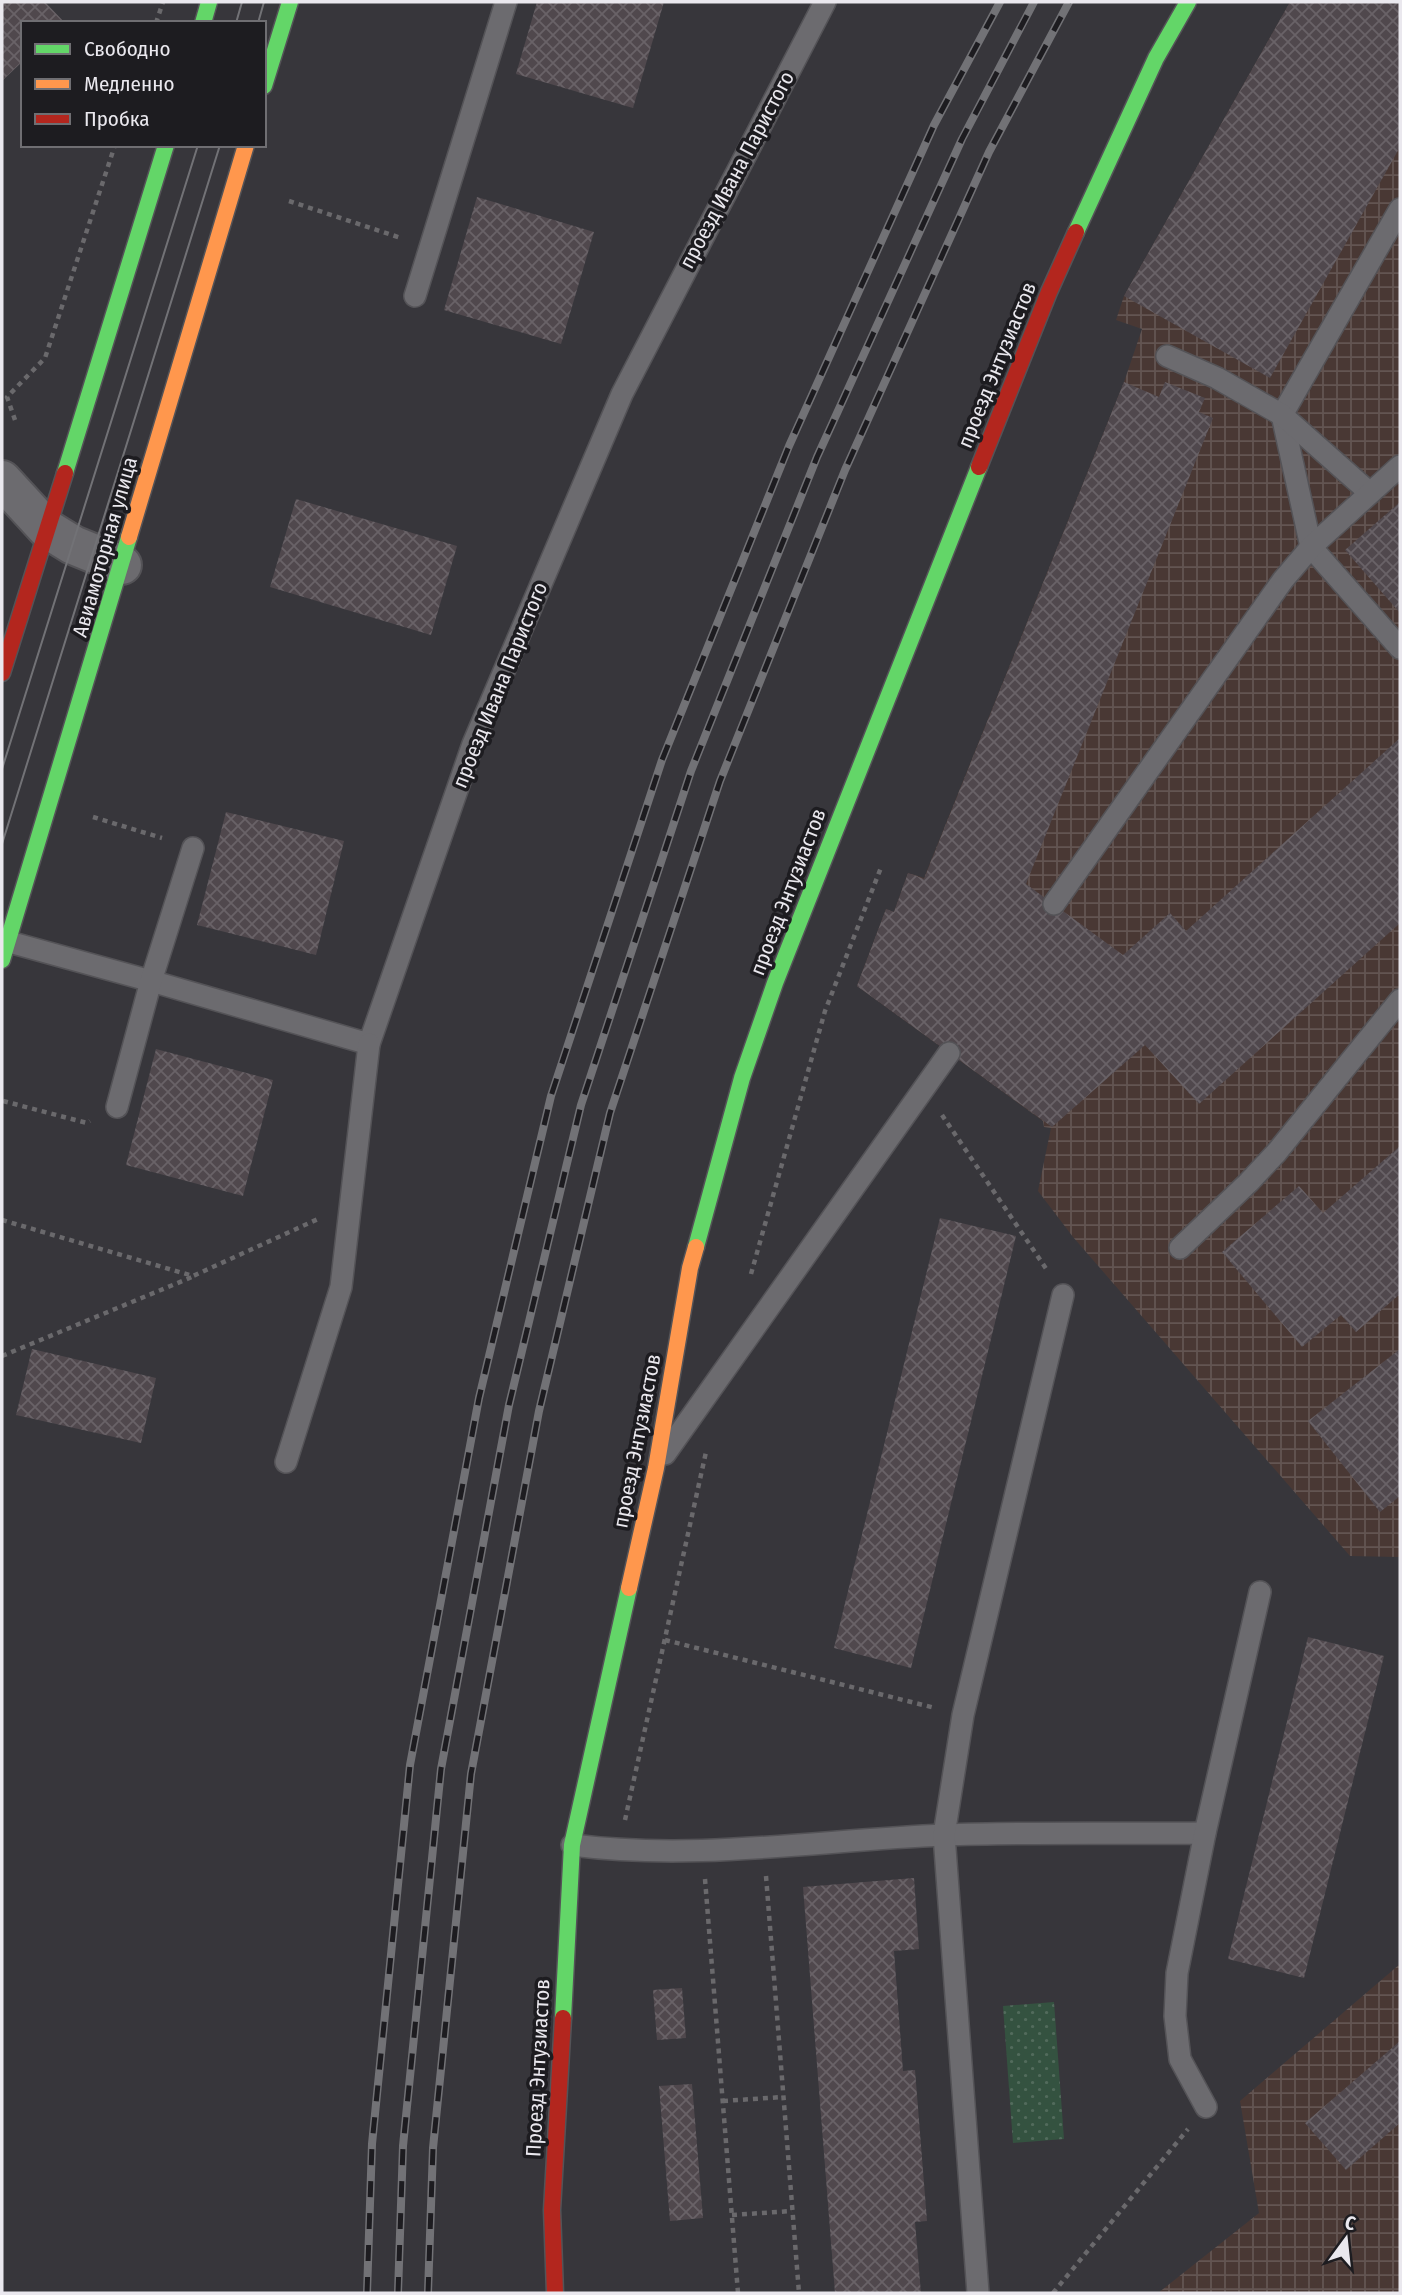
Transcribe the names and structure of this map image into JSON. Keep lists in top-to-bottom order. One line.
{"streets":{"street":["проезд Энтузиастов","Авиамоторная улица","Проезд Энтузиастов"],"lane":["проезд Ивана Паристого"]},"crossings":[["проезд Энтузиастов","Проезд Энтузиастов"]],"legend":["Свободно","Медленно","Пробка"],"north":"top"}
